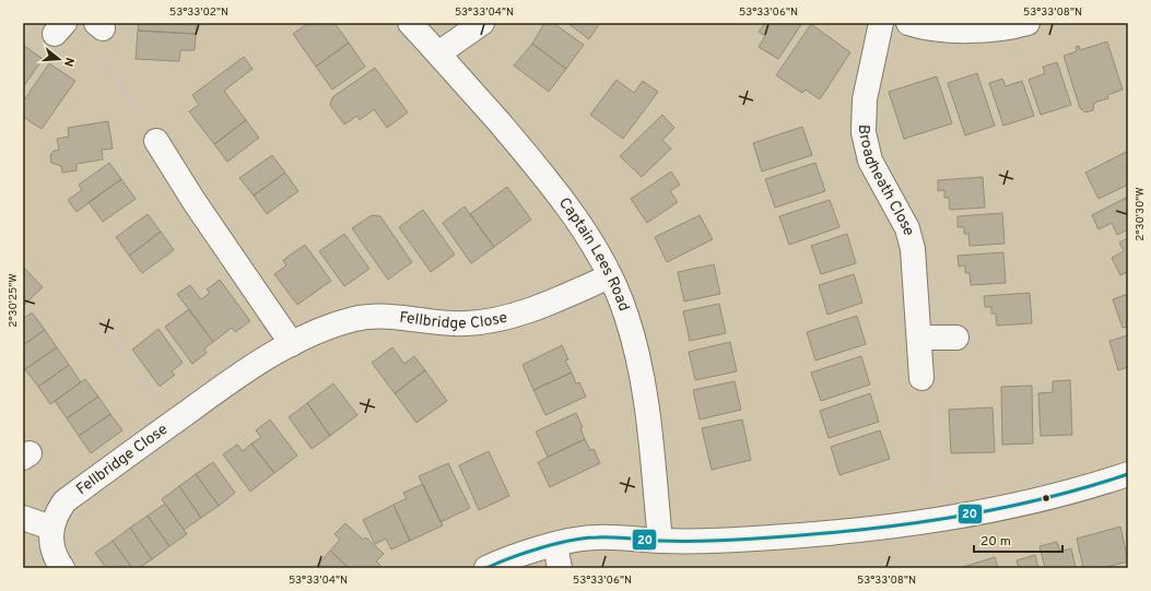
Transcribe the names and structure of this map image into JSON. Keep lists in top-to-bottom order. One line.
{"streets":{"street":["Broadheath Close","Captain Lees Road","Fellbridge Close"]},"crossings":[["Captain Lees Road","Fellbridge Close"]],"lines":["transit line 20"],"scale_bar":"20 m","north":"right","coordinates":["53°33'02\"N","53°33'04\"N","53°33'06\"N","53°33'08\"N","2°30'30\"W","2°30'25\"W"]}
